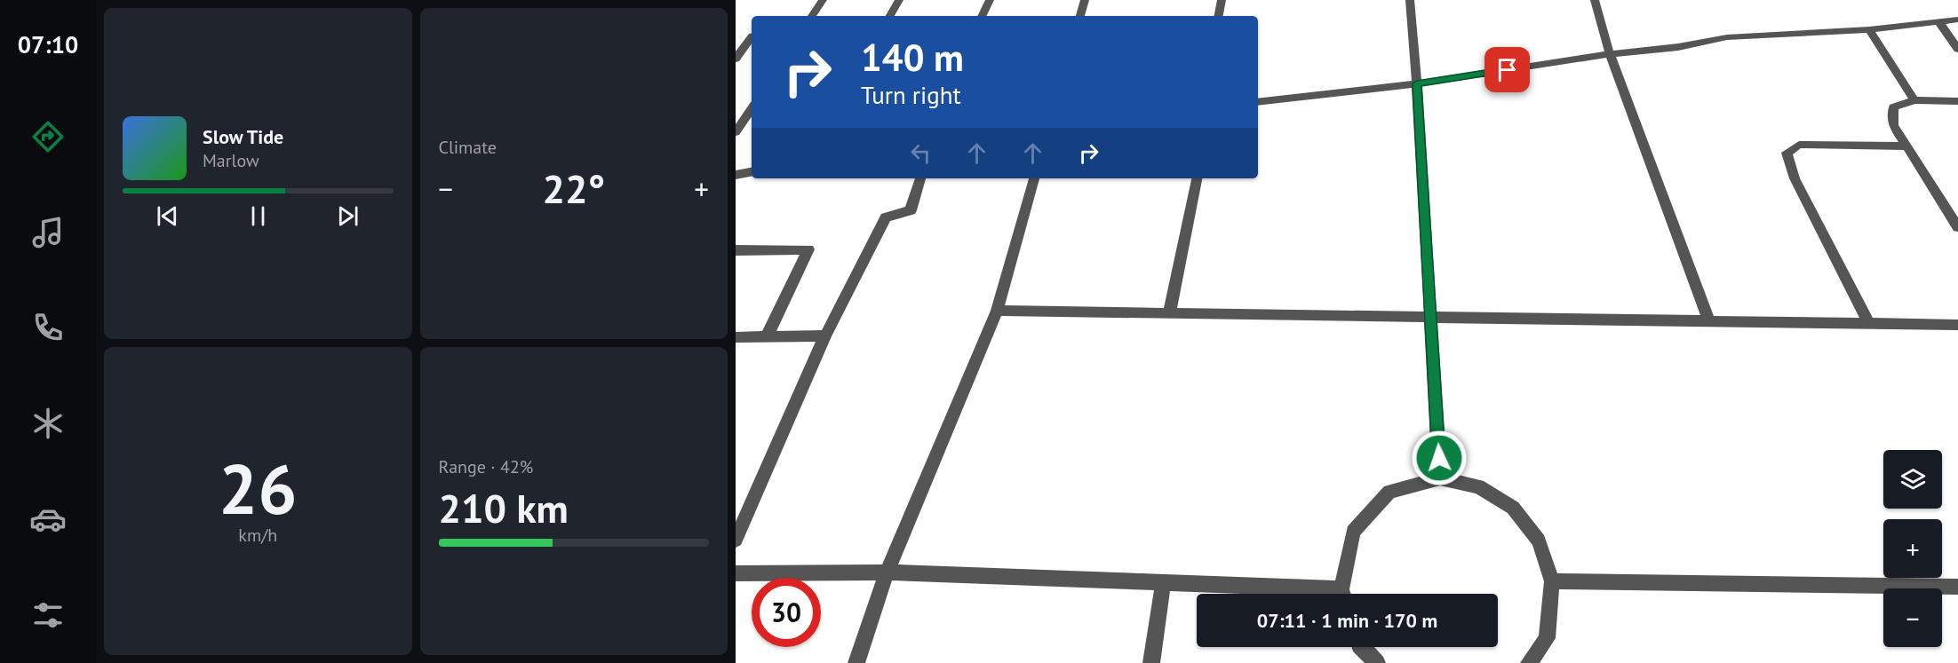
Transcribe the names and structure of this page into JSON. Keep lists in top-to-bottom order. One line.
{"page":{"tabs":"07:10","tile":["Climate",["26","km/h"],["Range · 42%","210 km"]],"turn":["140 m","Turn right"],"song":["Slow Tide","Marlow"],"heat":["−","22°","+"],"map_buttons":["+","−"],"limit":"30","trip":"07:11 · 1 min · 170 m"}}
